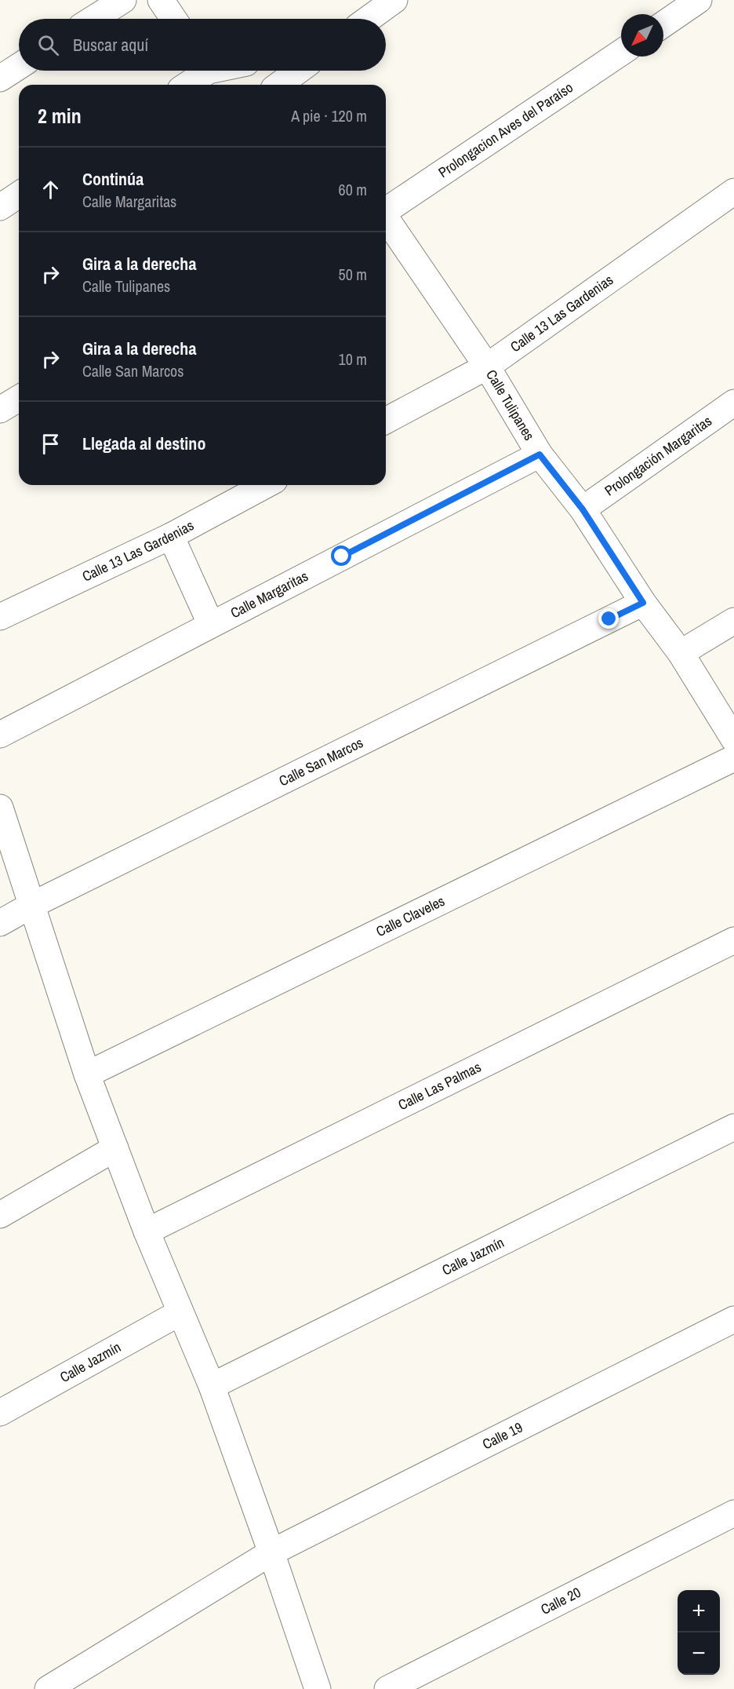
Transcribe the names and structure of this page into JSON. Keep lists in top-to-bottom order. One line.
{"streets":{"street":["Prolongacion Aves del Paraíso","Calle 13 Las Gardenias","Calle Tulipanes","Prolongación Margaritas","Calle Margaritas","Calle San Marcos","Calle Claveles","Calle Las Palmas","Calle Jazmín","Calle 19","Calle 20"]},"crossings":[["Calle 13 Las Gardenias","Calle Tulipanes"],["Calle Tulipanes","Prolongación Margaritas"],["Calle Tulipanes","Calle Margaritas"],["Calle Tulipanes","Calle San Marcos"]],"north":"bottom left","page":{"search":"Buscar aquí","heading":["2 min","A pie · 120 m"],"list":[["Continúa","Calle Margaritas","60 m"],["Gira a la derecha","Calle Tulipanes","50 m"],["Gira a la derecha","Calle San Marcos","10 m"],"Llegada al destino"],"map_buttons":["+","−"]}}
